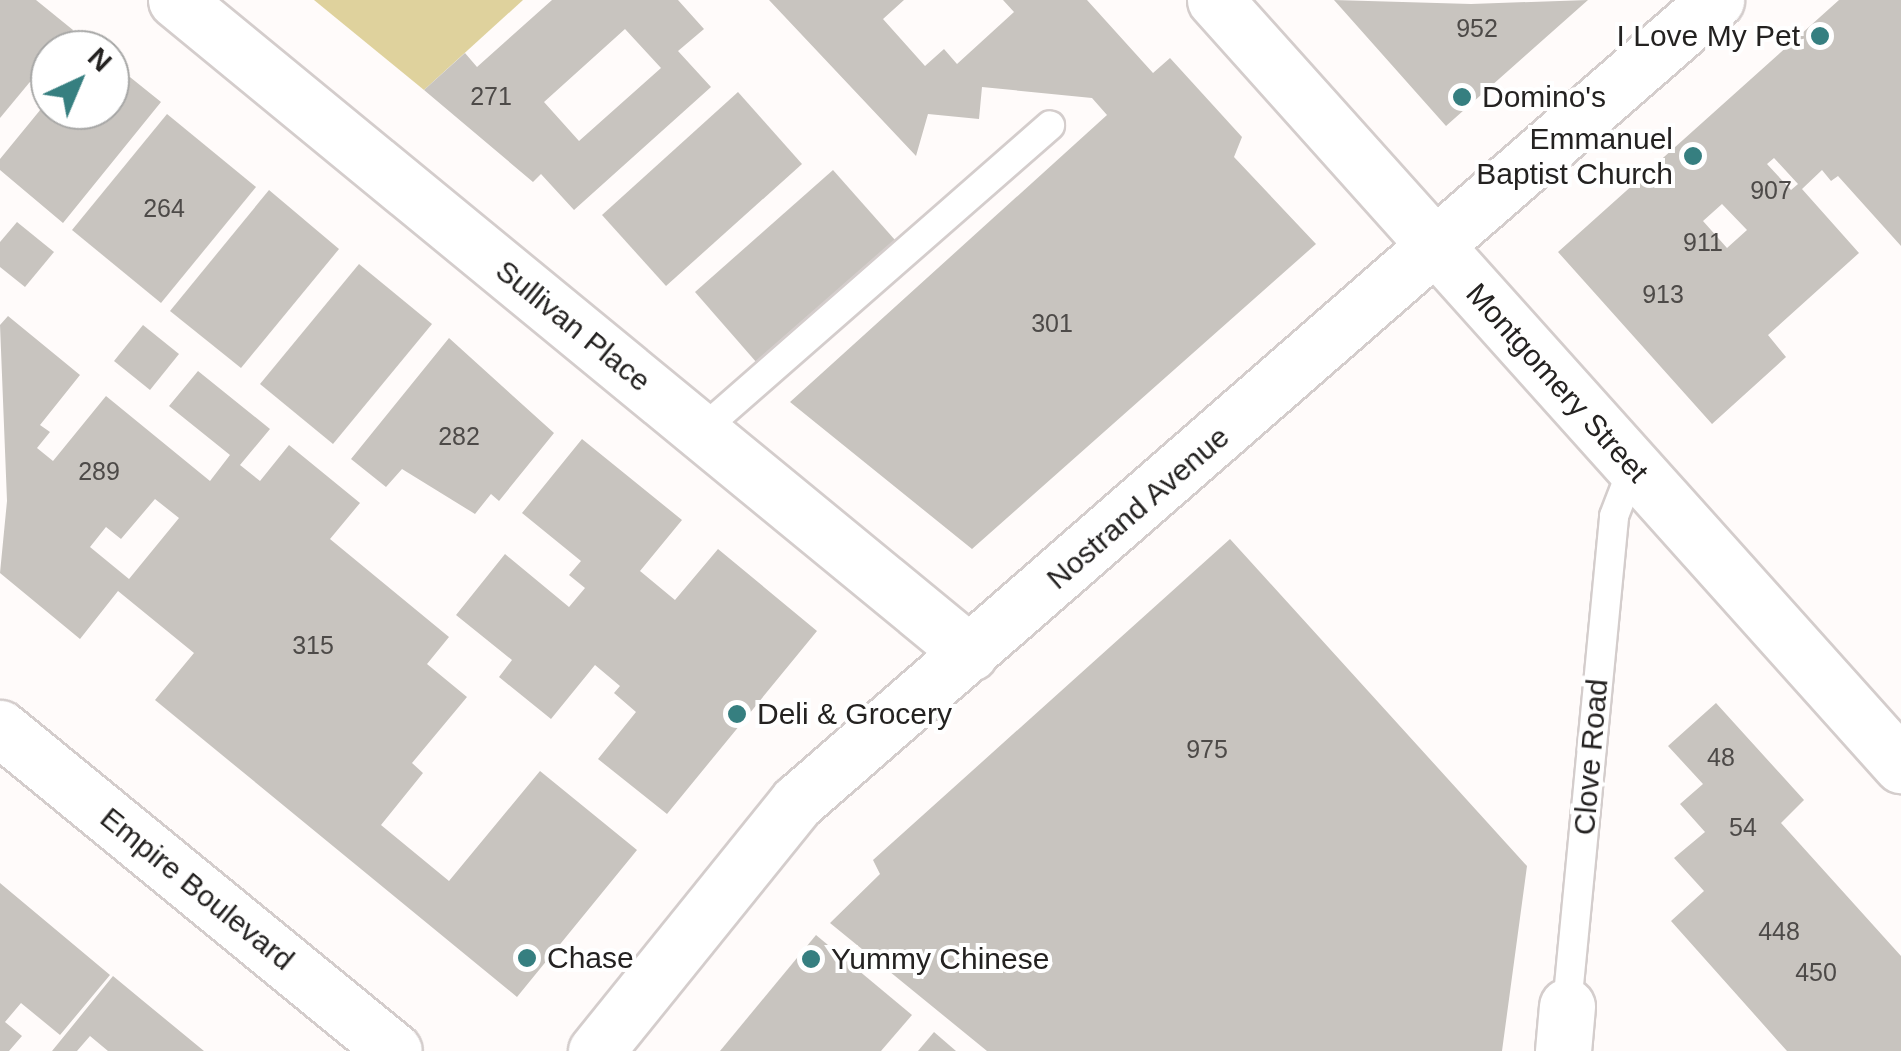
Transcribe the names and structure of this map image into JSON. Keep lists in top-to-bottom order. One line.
{"streets":{"street":["Sullivan Place","Montgomery Street","Nostrand Avenue","Empire Boulevard"],"lane":["Clove Road"]},"crossings":[["Sullivan Place","Nostrand Avenue"],["Montgomery Street","Nostrand Avenue"],["Montgomery Street","Clove Road"]],"places":["I Love My Pet","Domino's","Emmanuel Baptist Church","Deli & Grocery","Chase","Yummy Chinese"],"house_numbers":["952","271","907","264","911","913","301","282","289","315","975","48","54","448","450"],"north":"top right"}
